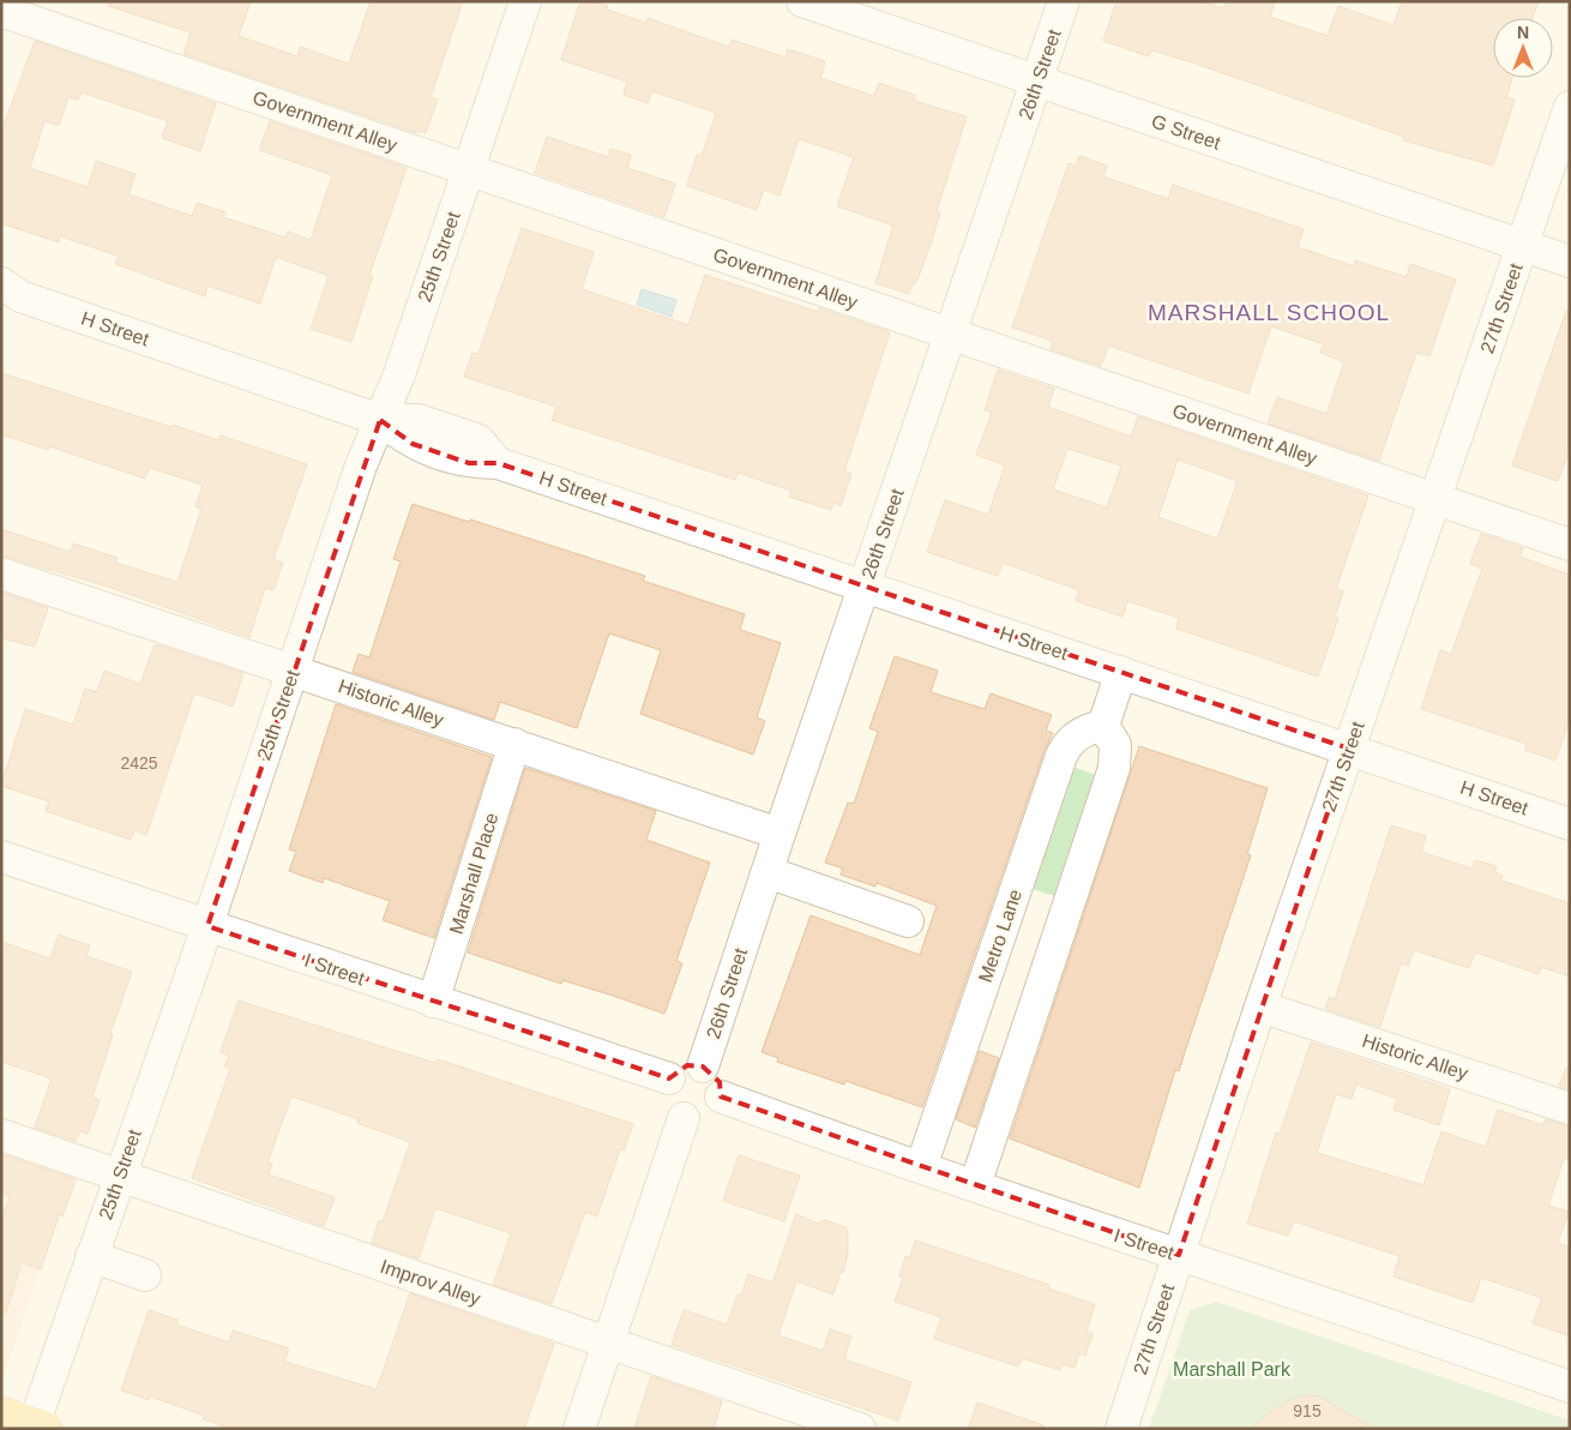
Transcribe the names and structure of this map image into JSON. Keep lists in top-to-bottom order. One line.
{"streets":{"street":["26th Street","Government Alley","G Street","25th Street","27th Street","H Street","Historic Alley","Marshall Place","Metro Lane","I Street","Improv Alley"]},"crossings":[["26th Street","Government Alley"],["26th Street","G Street"],["26th Street","H Street"],["26th Street","Historic Alley"],["26th Street","I Street"],["Government Alley","25th Street"],["Government Alley","27th Street"],["G Street","27th Street"],["25th Street","H Street"],["25th Street","Historic Alley"],["25th Street","I Street"],["25th Street","Improv Alley"],["27th Street","H Street"],["27th Street","Historic Alley"],["27th Street","I Street"],["Historic Alley","Marshall Place"],["Marshall Place","I Street"],["Metro Lane","I Street"]],"districts":["MARSHALL SCHOOL"],"parks":["Marshall Park"],"house_numbers":["2425","915"],"north":"top"}
